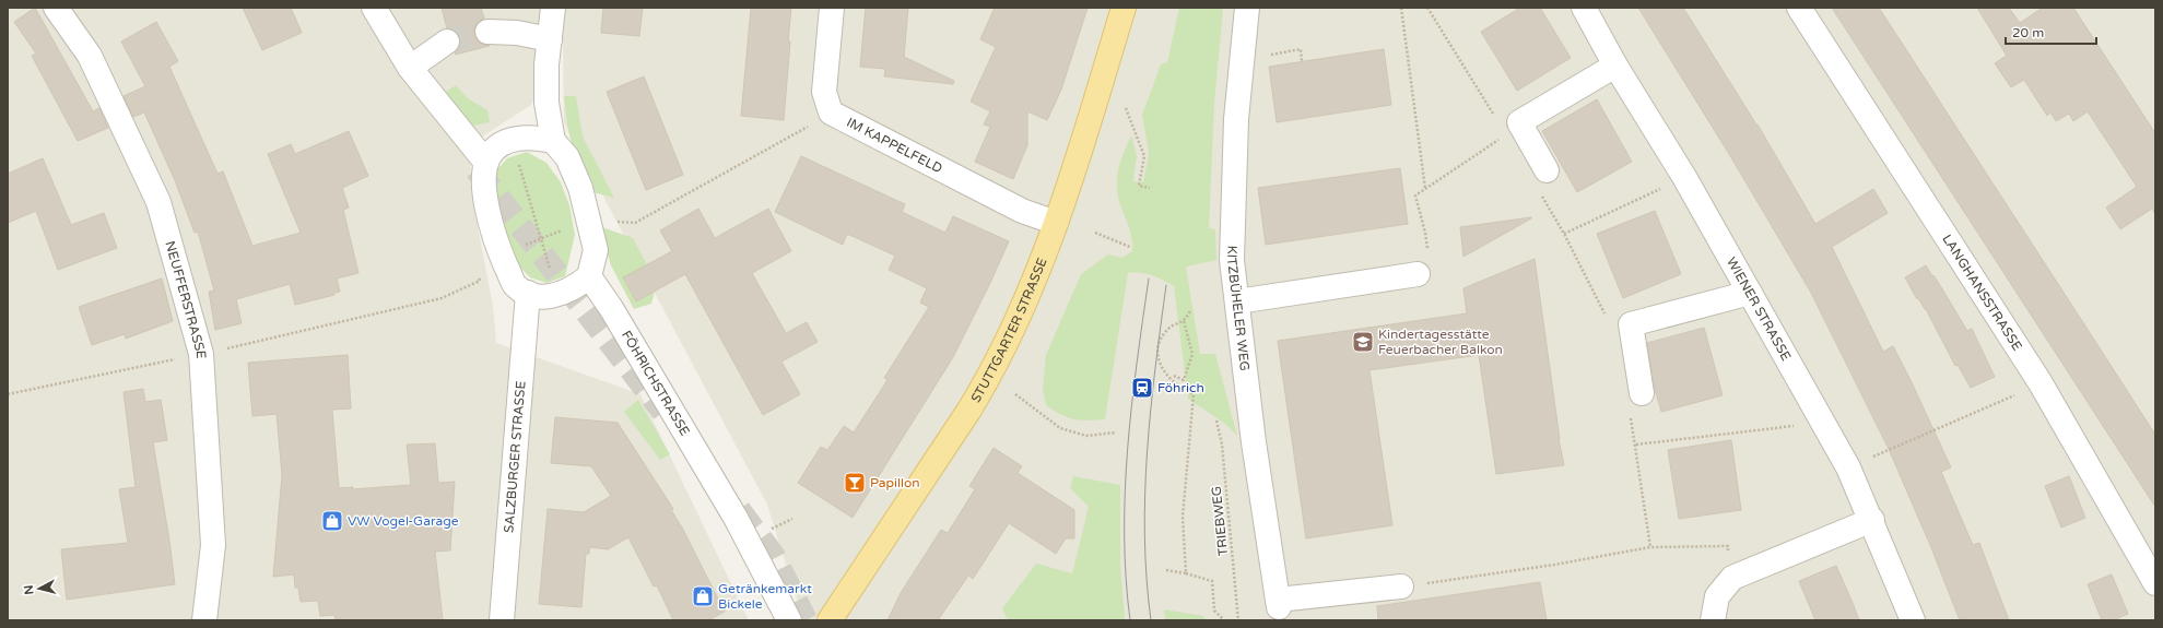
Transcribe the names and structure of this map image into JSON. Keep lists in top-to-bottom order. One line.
{"streets":{"main road":["STUTTGARTER STRASSE"],"street":["IM KAPPELFELD","LANGHANSSTRASSE","NEUFFERSTRASSE","KITZBÜHELER WEG","WIENER STRASSE","FÖHRICHSTRASSE","SALZBURGER STRASSE"],"path":["TRIEBWEG"]},"crossings":[["IM KAPPELFELD","STUTTGARTER STRASSE"]],"places":{"school or university":["Kindertagesstätte Feuerbacher Balkon"],"station":["Föhrich"],"bar":["Papillon"],"shop":["VW Vogel-Garage","Getränkemarkt Bickele"]},"scale_bar":"20 m","north":"left"}
